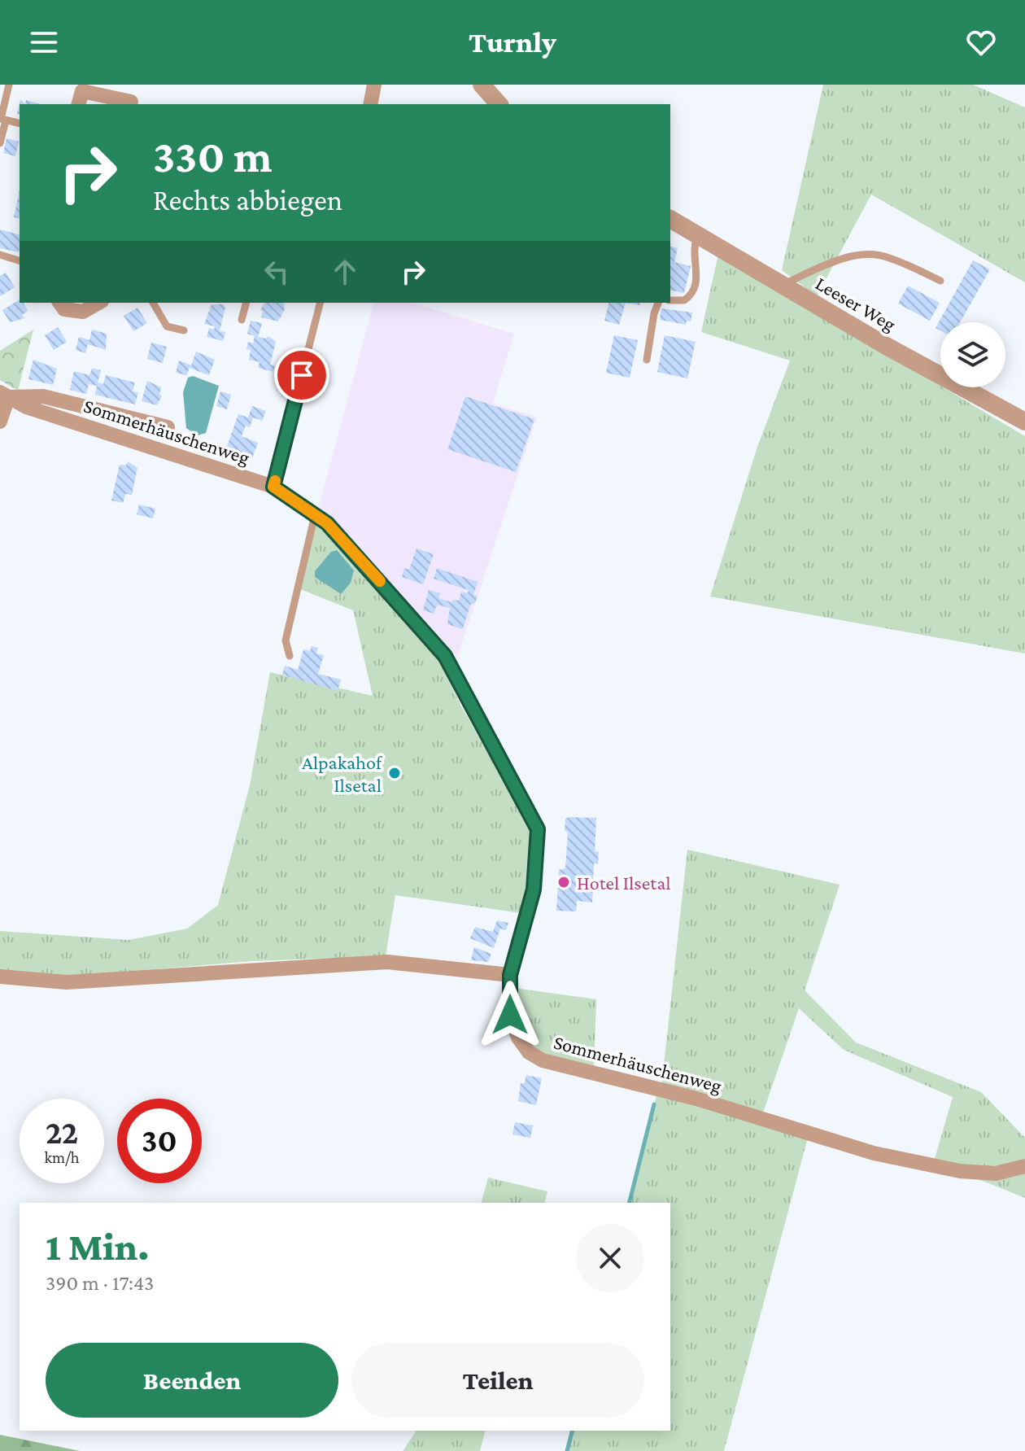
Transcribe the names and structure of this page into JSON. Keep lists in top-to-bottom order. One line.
{"streets":{"street":["Leeser Weg","Sommerhäuschenweg"]},"places":["Alpakahof Ilsetal","Hotel Ilsetal"],"page":{"header":"Turnly","turn":["330 m","Rechts abbiegen"],"speed":"22 km/h","limit":"30","heading":["1 Min.","390 m · 17:43"],"buttons":["Beenden","Teilen"]}}
